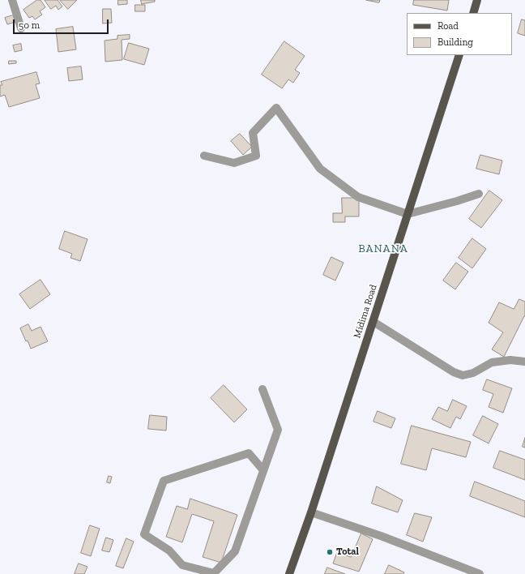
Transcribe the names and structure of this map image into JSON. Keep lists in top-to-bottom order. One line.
{"streets":{"main road":["Midima Road"]},"districts":["BANANA"],"places":["Total"],"legend":["Road","Building"],"scale_bar":"50 m"}
